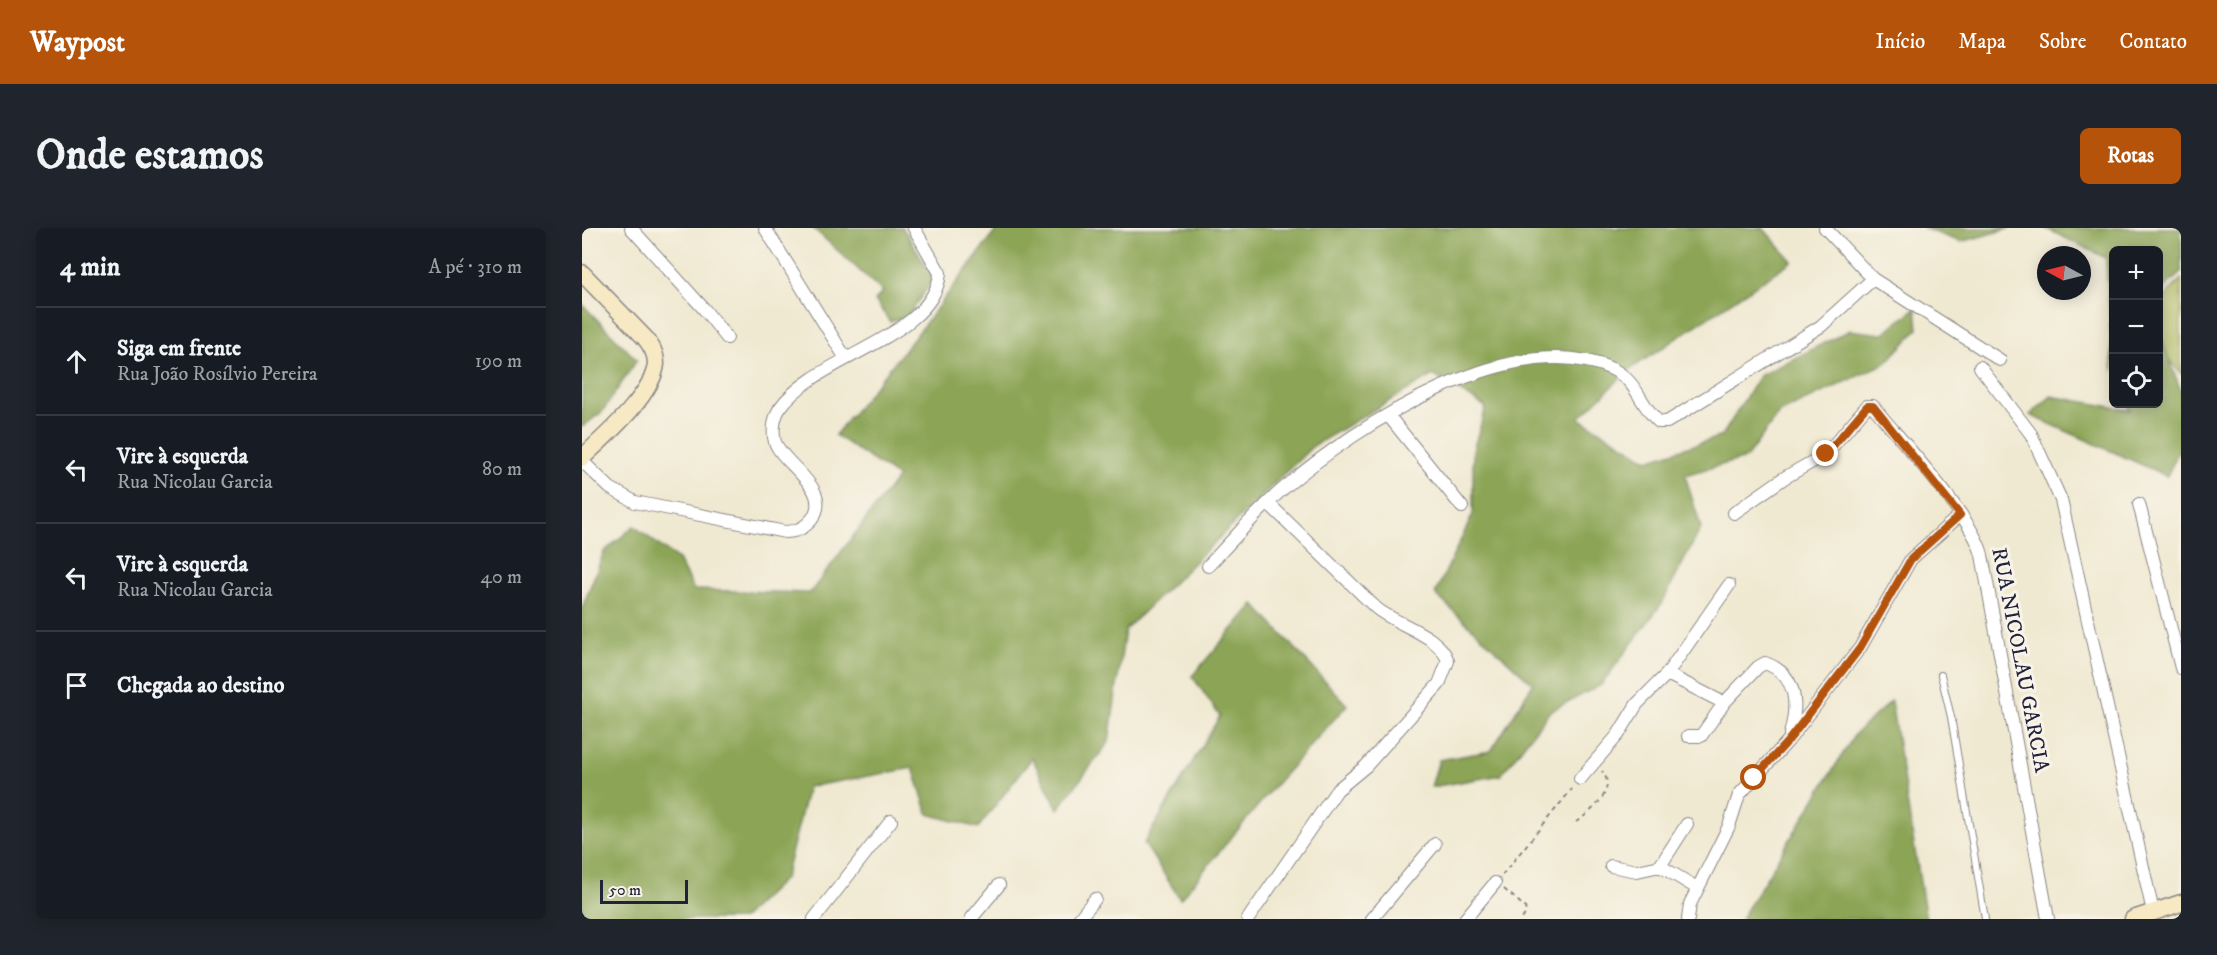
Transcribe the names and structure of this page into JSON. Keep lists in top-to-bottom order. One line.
{"streets":{"street":["RUA NICOLAU GARCIA"]},"scale_bar":"50 m","north":"left","page":{"header":"Waypost","nav":["Início","Mapa","Sobre","Contato"],"buttons":"Rotas","title":"Onde estamos","heading":["4 min","A pé · 310 m"],"map_buttons":["+","−"],"list":[["Siga em frente","Rua João Rosílvio Pereira","190 m"],["Vire à esquerda","Rua Nicolau Garcia","80 m"],["Vire à esquerda","Rua Nicolau Garcia","40 m"],"Chegada ao destino"],"scale":"50 m"}}
